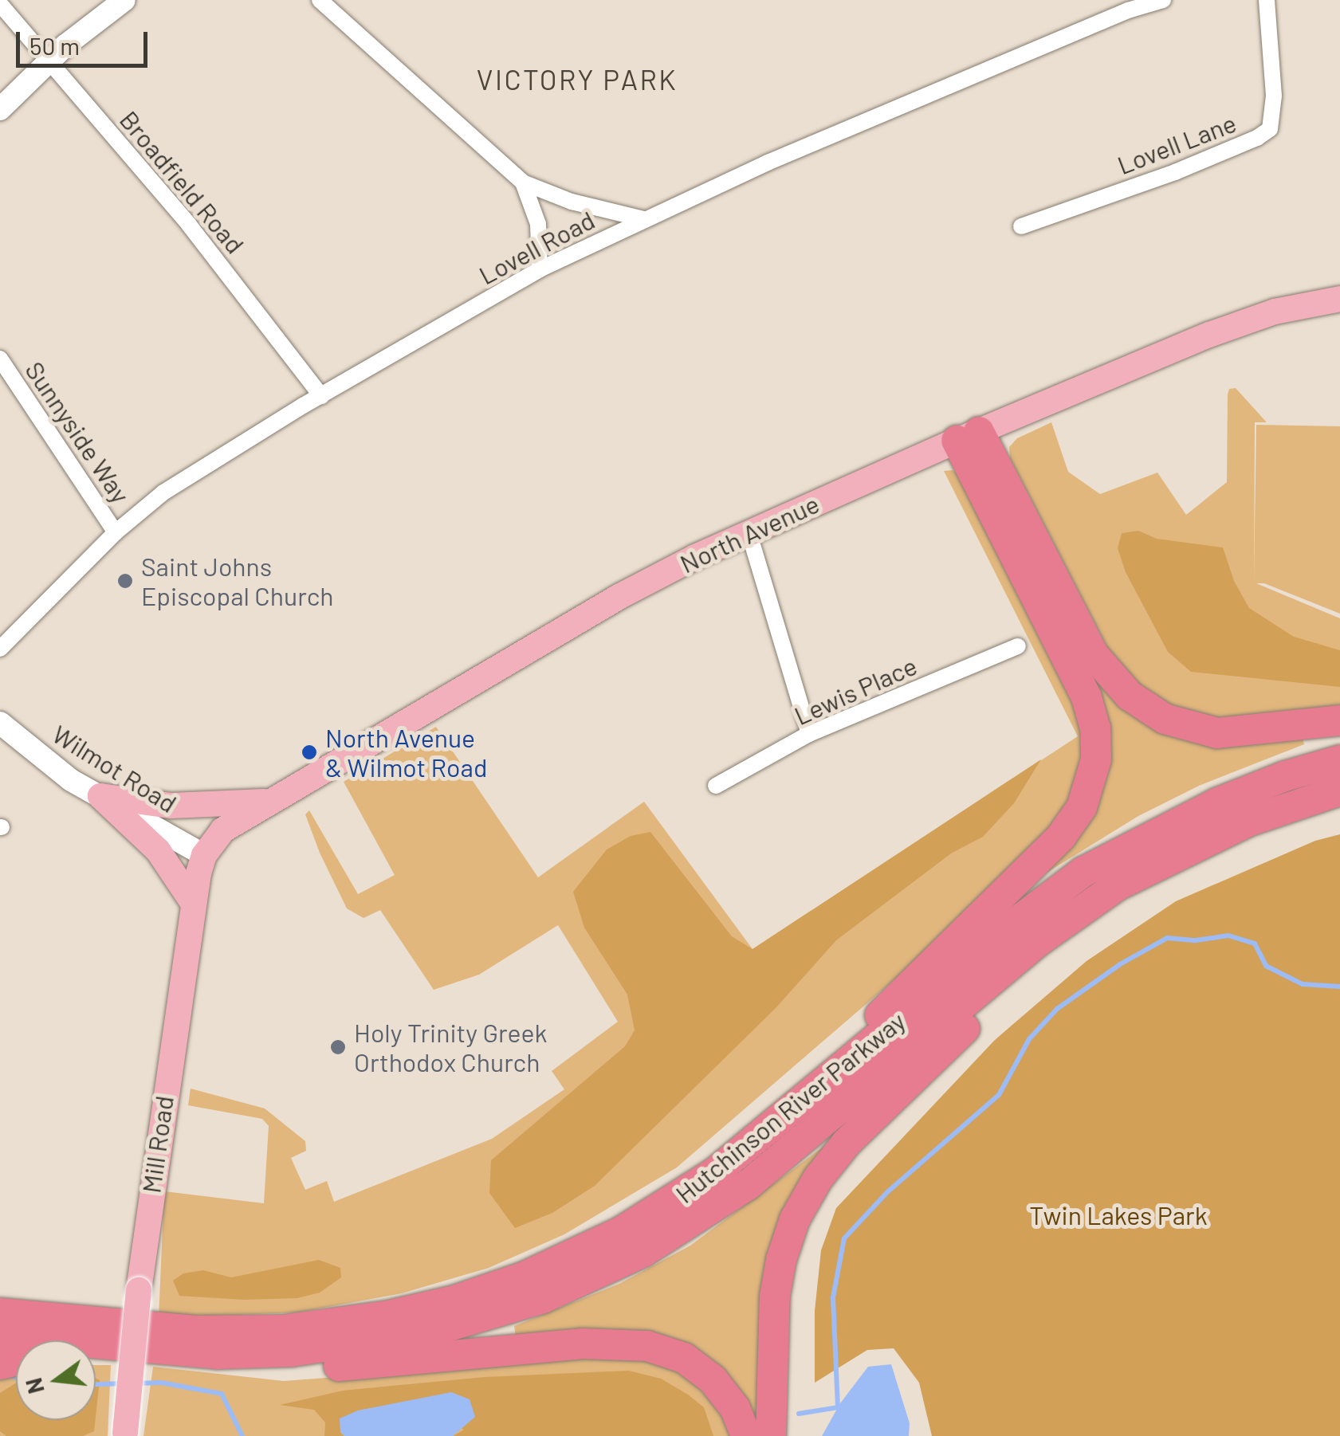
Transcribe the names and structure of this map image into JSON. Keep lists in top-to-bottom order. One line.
{"streets":{"highway":["Hutchinson River Parkway"],"main road":["North Avenue","Mill Road"],"street":["Lovell Lane","Broadfield Road","Lovell Road","Sunnyside Way","Lewis Place","Wilmot Road"]},"crossings":[["Broadfield Road","Lovell Road"],["Lovell Road","Sunnyside Way"],["North Avenue","Wilmot Road"],["North Avenue","Mill Road"],["Wilmot Road","Mill Road"]],"districts":["VICTORY PARK"],"parks":["Twin Lakes Park"],"places":["Saint Johns Episcopal Church","North Avenue & Wilmot Road","Holy Trinity Greek Orthodox Church"],"scale_bar":"50 m","north":"left"}
